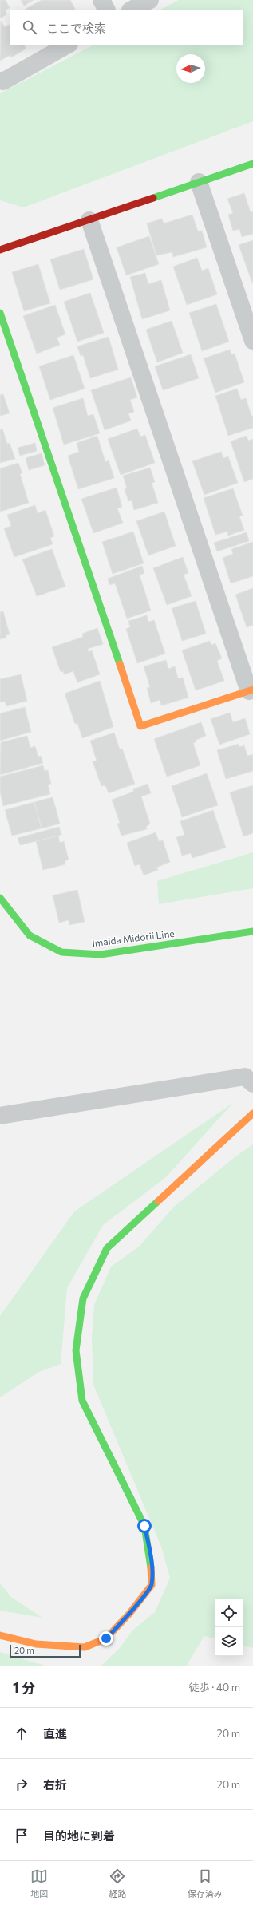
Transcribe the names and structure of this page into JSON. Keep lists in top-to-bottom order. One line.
{"streets":{"street":["Imaida Midorii Line"]},"scale_bar":"20 m","north":"left","page":{"search":"ここで検索","scale":"20 m","heading":["1 分","徒歩 · 40 m"],"list":[["直進","20 m"],["右折","20 m"],"目的地に到着"],"nav":["地図","経路","保存済み"]}}
